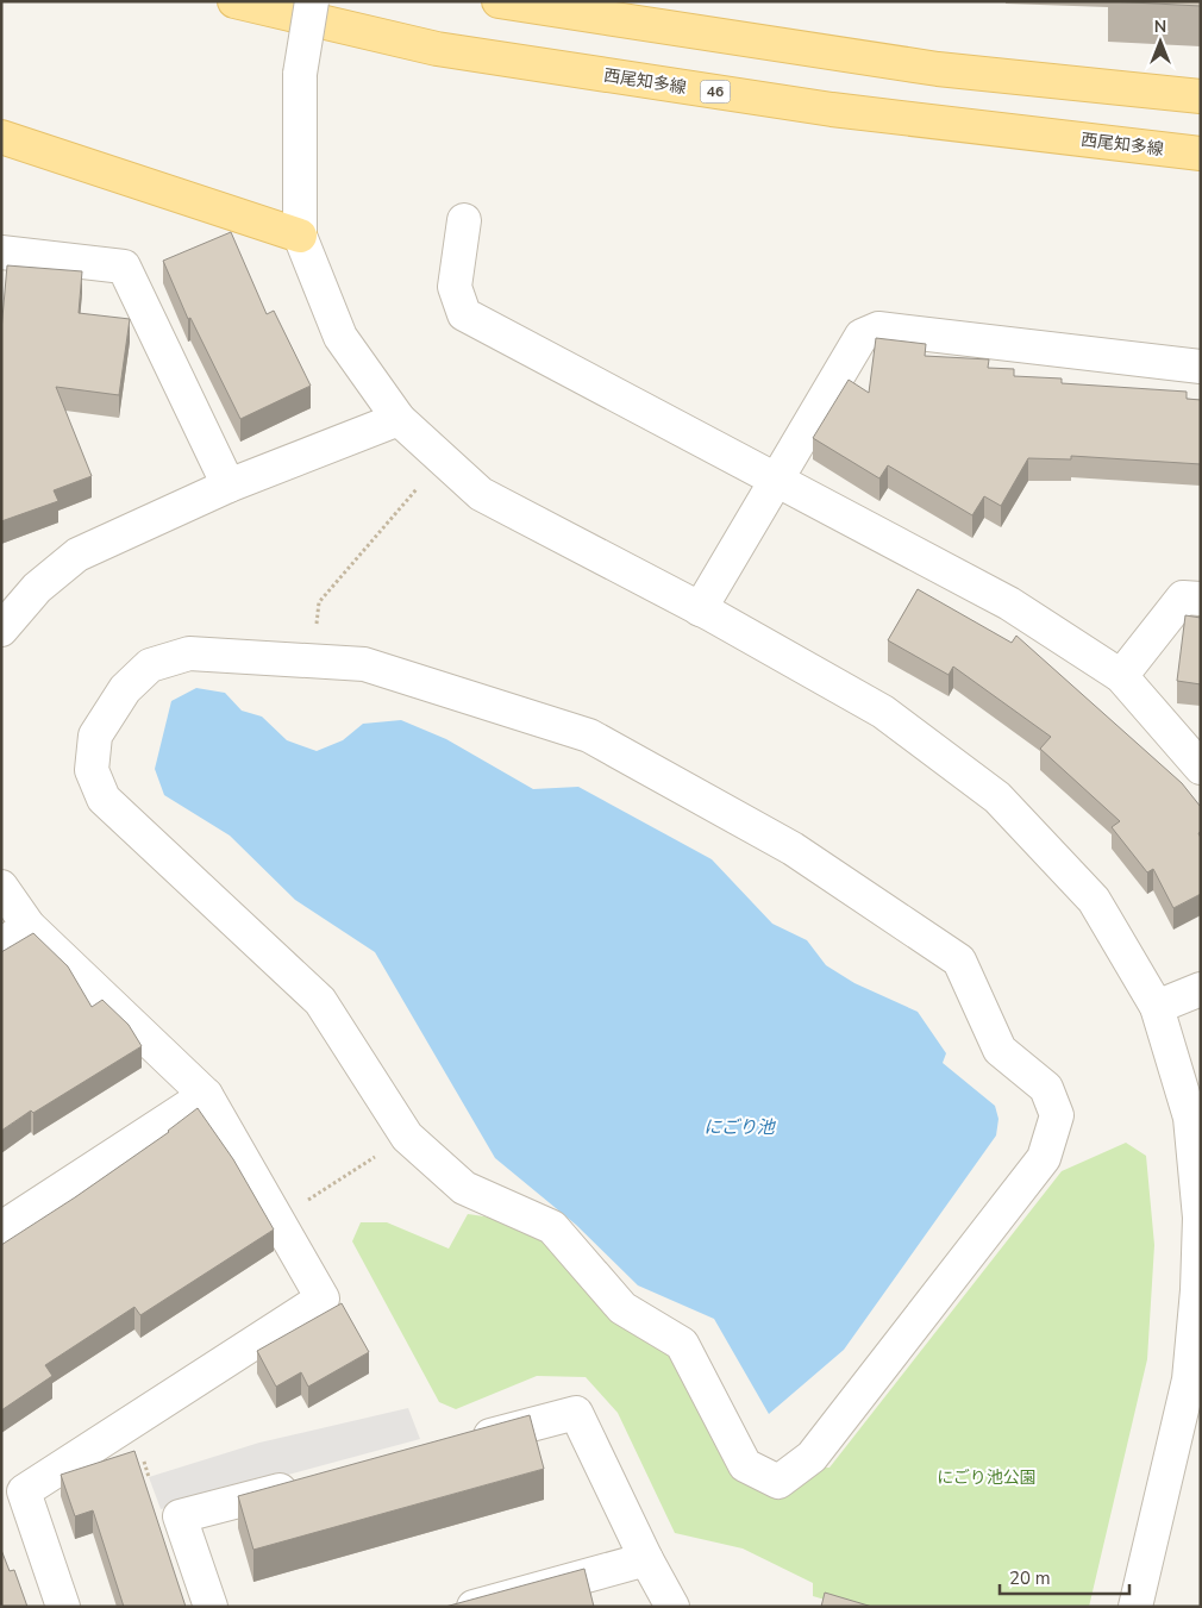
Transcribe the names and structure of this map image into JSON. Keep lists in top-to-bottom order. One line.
{"streets":{"main road":["西尾知多線","46"]},"water":["にごり池"],"parks":["にごり池公園"],"scale_bar":"20 m","north":"top"}
